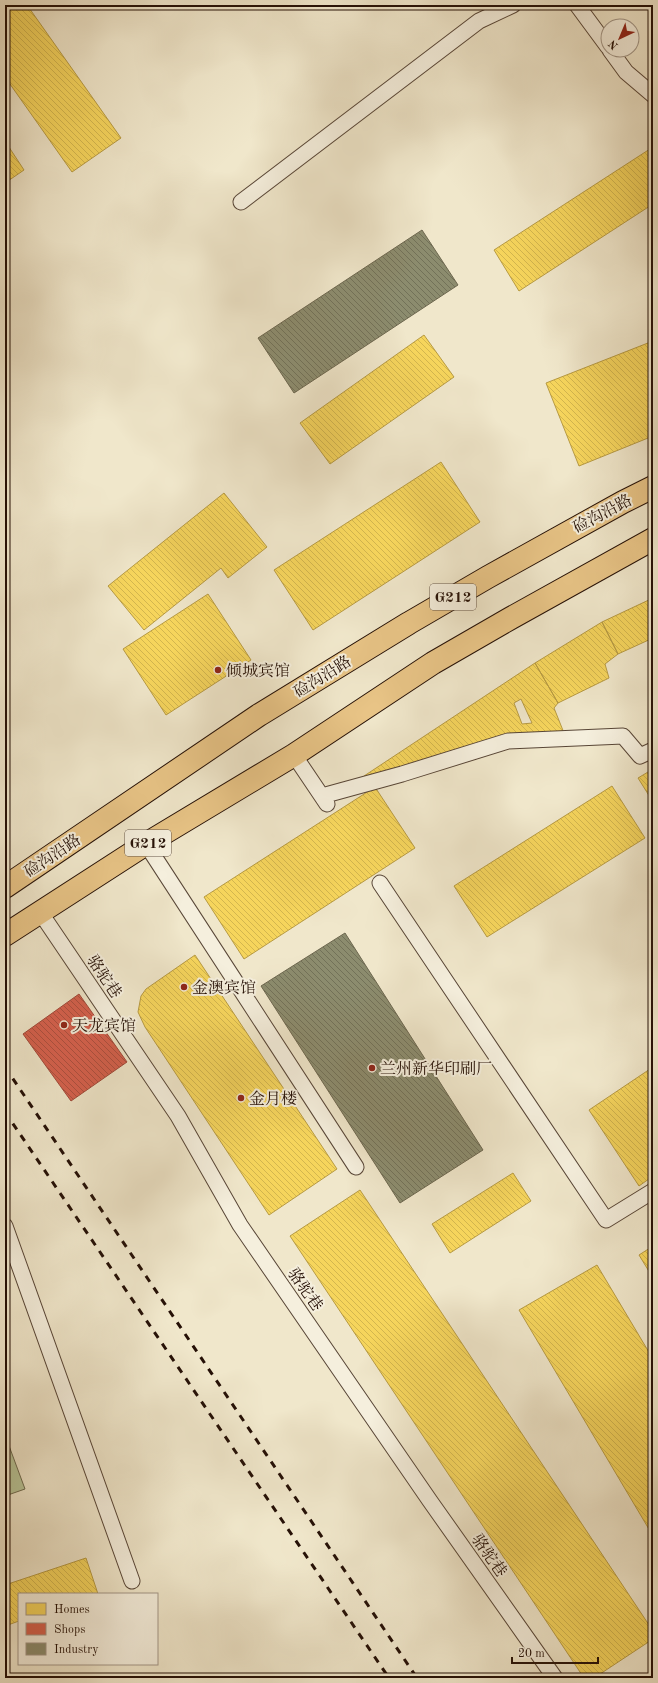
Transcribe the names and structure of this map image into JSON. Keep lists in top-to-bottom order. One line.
{"streets":{"highway":["硷沟沿路","G212"],"lane":["骆驼巷"]},"crossings":[["G212","骆驼巷"]],"places":["倾城宾馆","金澳宾馆","天龙宾馆","兰州新华印刷厂","金月楼"],"legend":["Homes","Shops","Industry"],"scale_bar":"20 m","north":"bottom left"}
